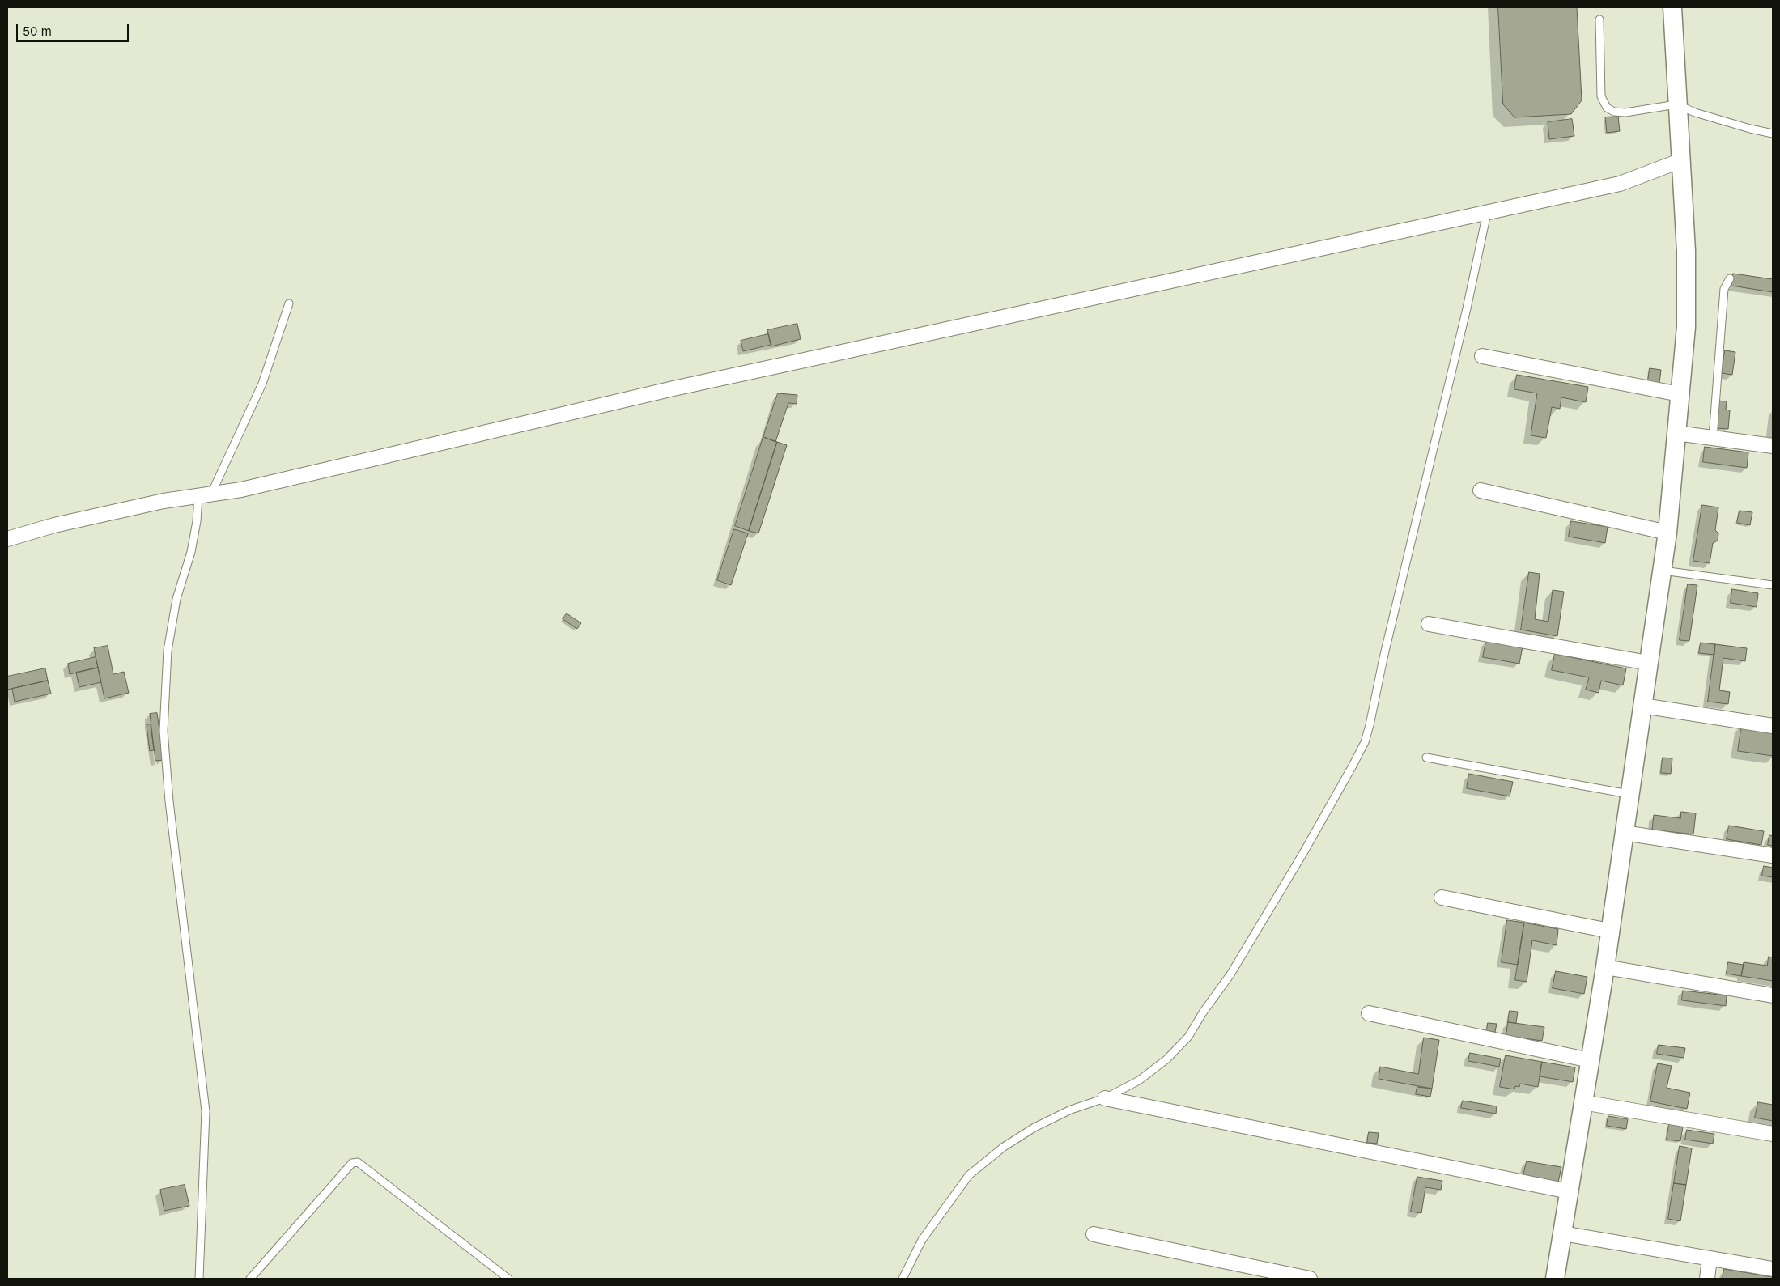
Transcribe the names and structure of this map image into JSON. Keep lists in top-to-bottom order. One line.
{"scale_bar":"50 m"}
